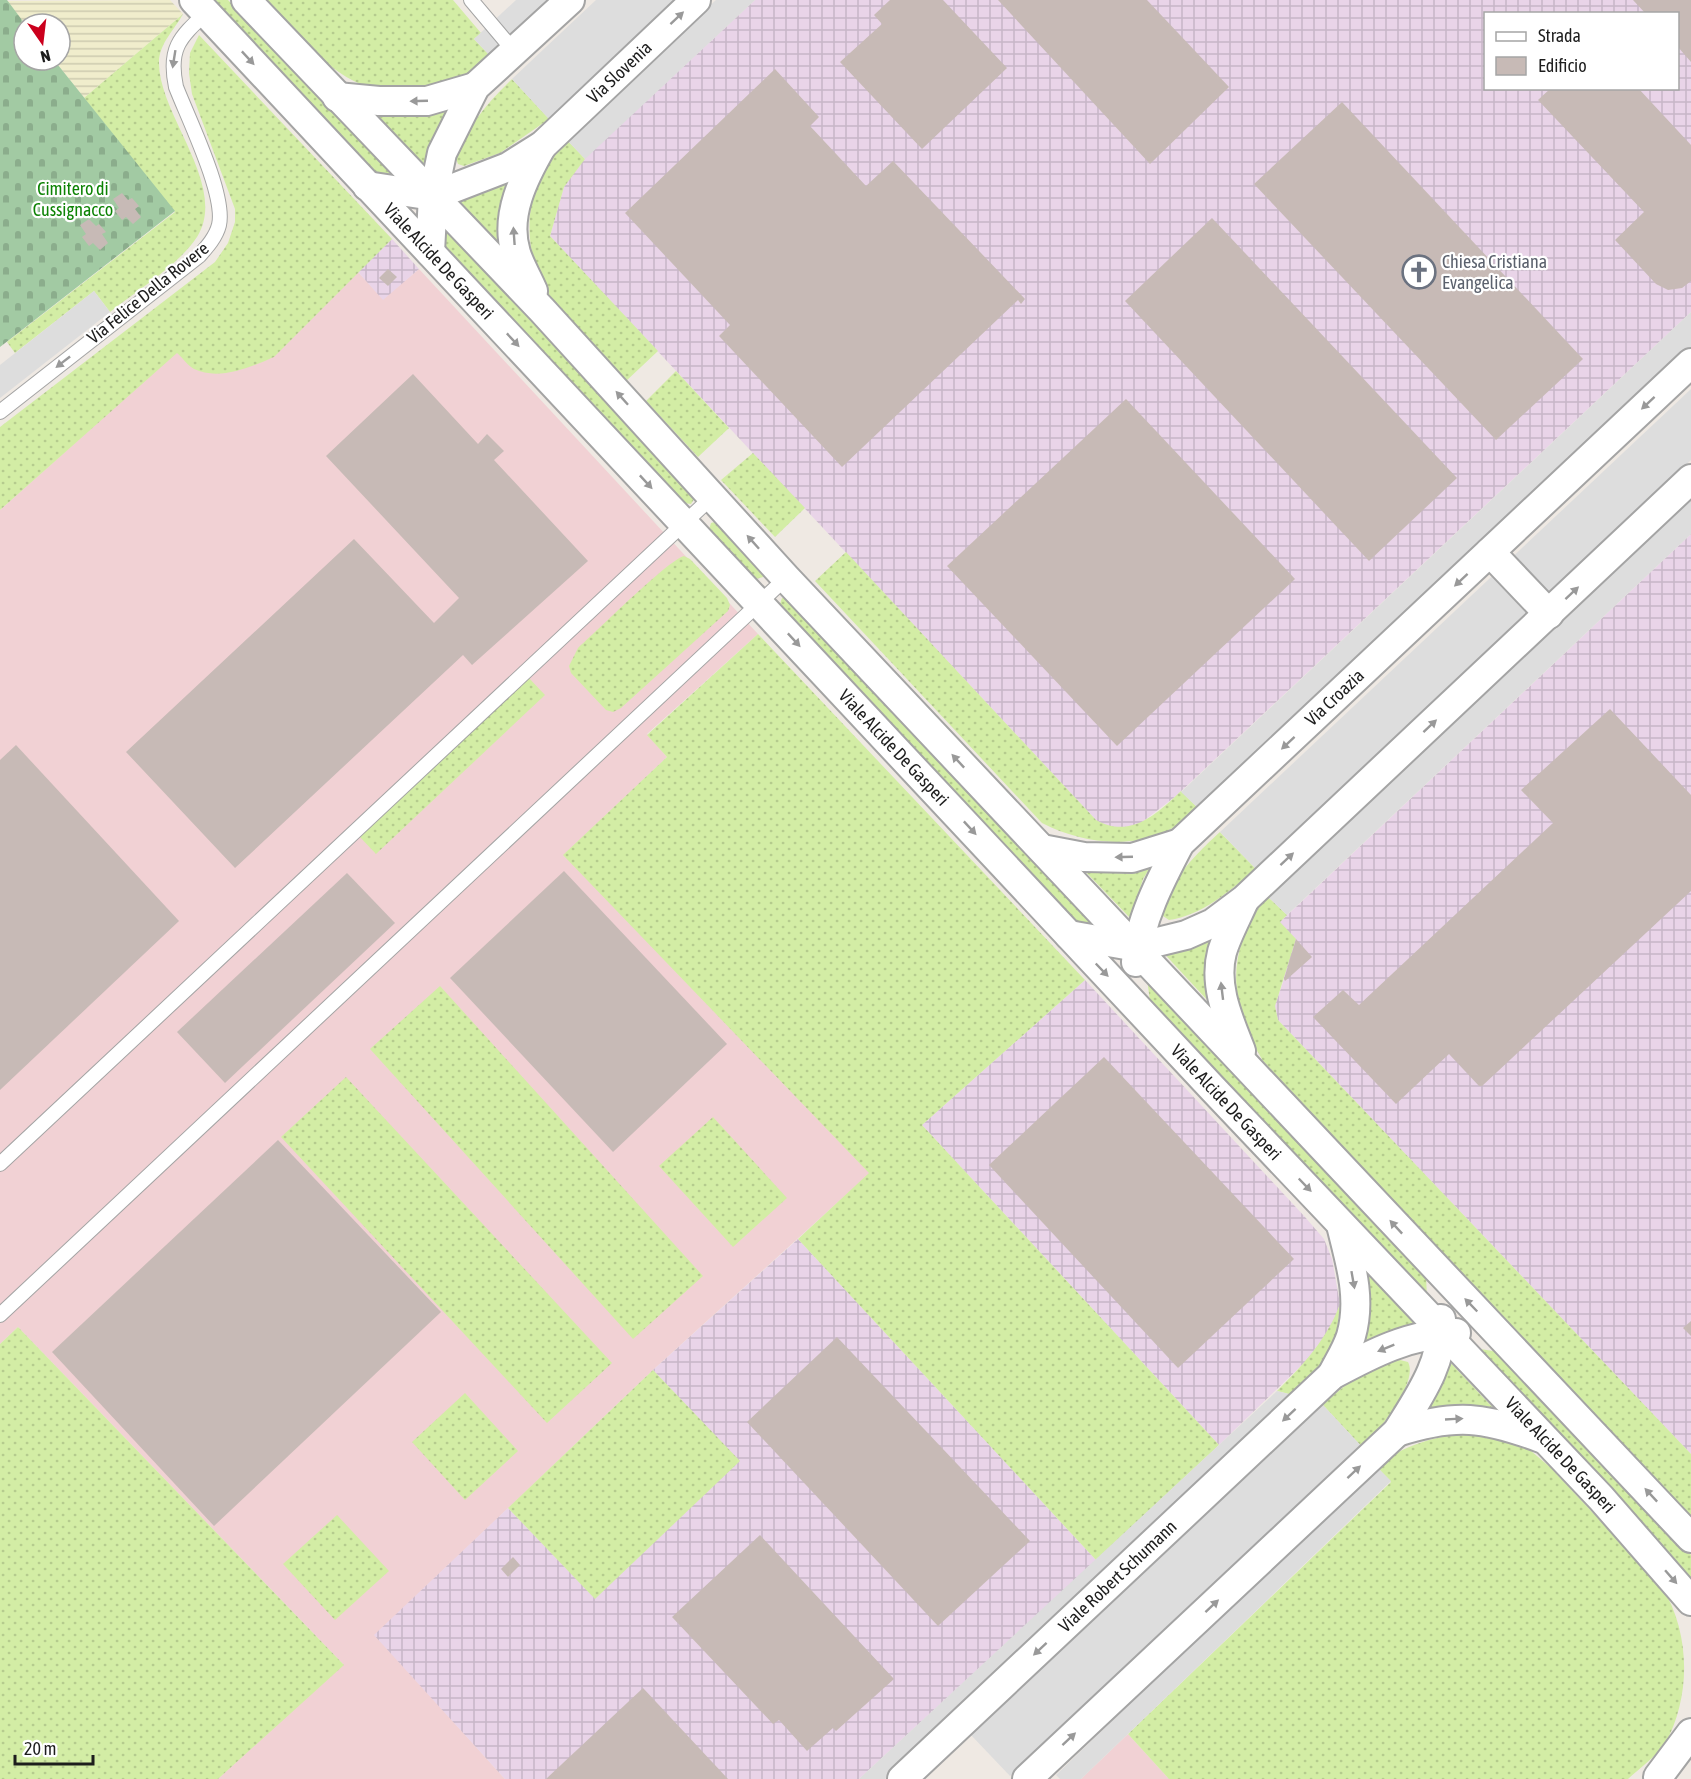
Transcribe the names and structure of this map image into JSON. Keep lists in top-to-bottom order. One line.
{"streets":{"street":["Via Slovenia","Viale Alcide De Gasperi","Via Croazia","Viale Robert Schumann"],"lane":["Via Felice Della Rovere"]},"crossings":[["Via Slovenia","Viale Alcide De Gasperi"],["Viale Alcide De Gasperi","Via Felice Della Rovere"],["Viale Alcide De Gasperi","Via Croazia"],["Viale Alcide De Gasperi","Viale Robert Schumann"]],"one_way":["Via Felice Della Rovere"],"parks":["Cimitero di Cussignacco"],"places":{"church":["Chiesa Cristiana Evangelica"]},"legend":["Strada","Edificio"],"scale_bar":"20 m","north":"bottom"}
